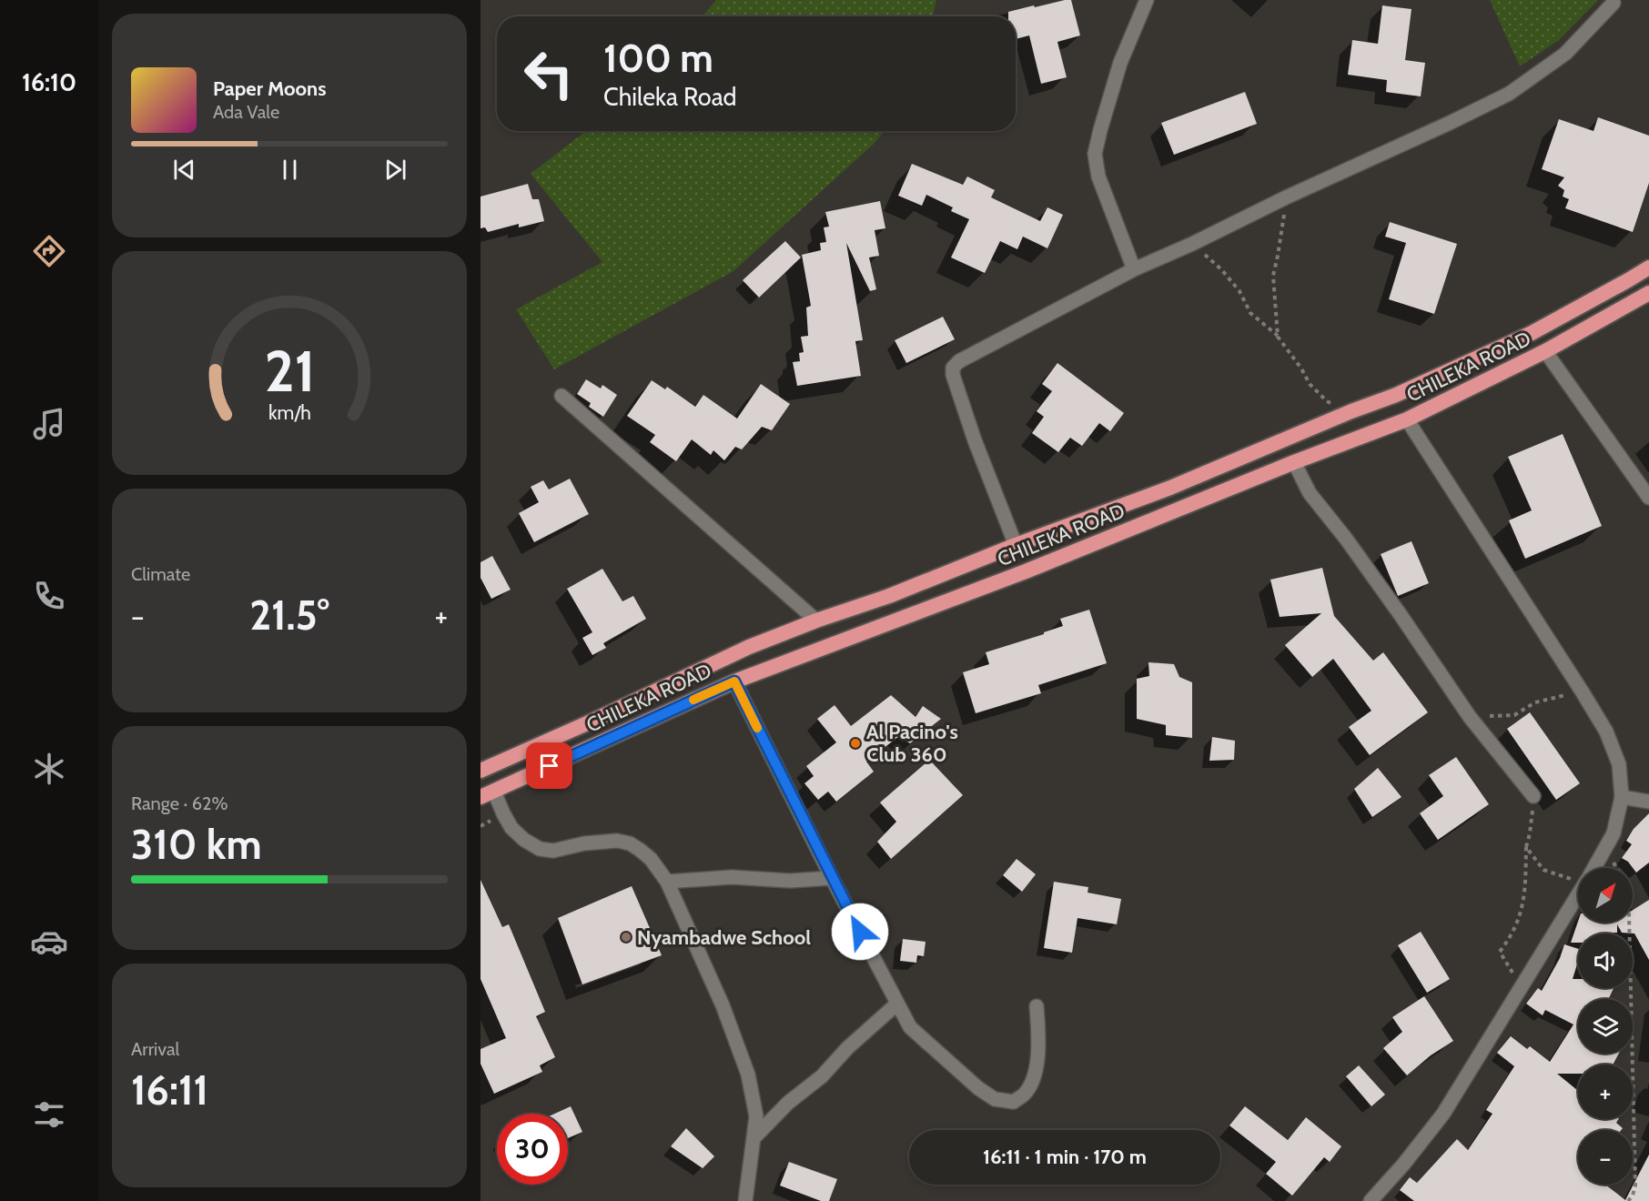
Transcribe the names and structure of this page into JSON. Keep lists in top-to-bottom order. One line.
{"streets":{"highway":["CHILEKA ROAD"]},"places":["Al Pacino's Club 360","Nyambadwe School"],"north":"top right","page":{"tabs":"16:10","turn":["100 m","Chileka Road"],"song":["Paper Moons","Ada Vale"],"tile":["Climate",["Range · 62%","310 km"],["Arrival","16:11"]],"heat":["−","21.5°","+"],"map_buttons":["+","−"],"limit":"30","trip":"16:11 · 1 min · 170 m","gauge":["21","km/h"]}}
